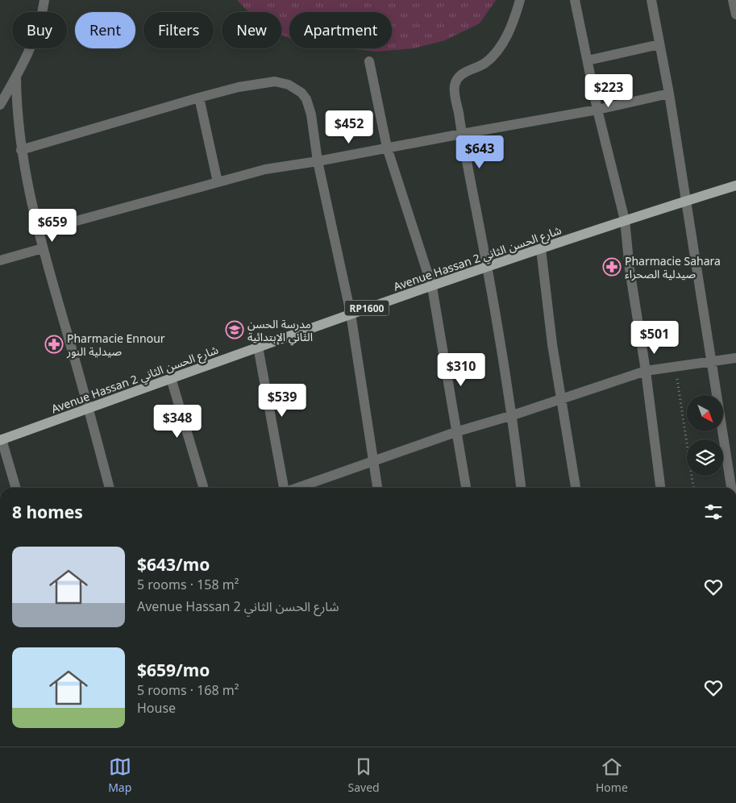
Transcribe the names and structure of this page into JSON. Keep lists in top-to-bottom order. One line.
{"streets":{"main road":["Avenue Hassan 2 شارع الحسن الثاني","RP1600"]},"places":{"pharmacy":["Pharmacie Sahara صيدلية الصحراء","Pharmacie Ennour صيدلية النور"],"school or university":["مدرسة الحسن الثاني الإبتدائية"]},"north":"bottom right","page":{"chip":["Buy","Rent","Filters","New","Apartment"],"price":["$223","$452","$643","$659","$501","$310","$539","$348"],"heading":"8 homes","list":[{"name":"$643/mo","note":"5 rooms · 158 m² · Avenue Hassan 2 شارع الحسن الثاني"},{"name":"$659/mo","note":"5 rooms · 168 m² · House"}],"tabs":["Map","Saved","Home"]}}
